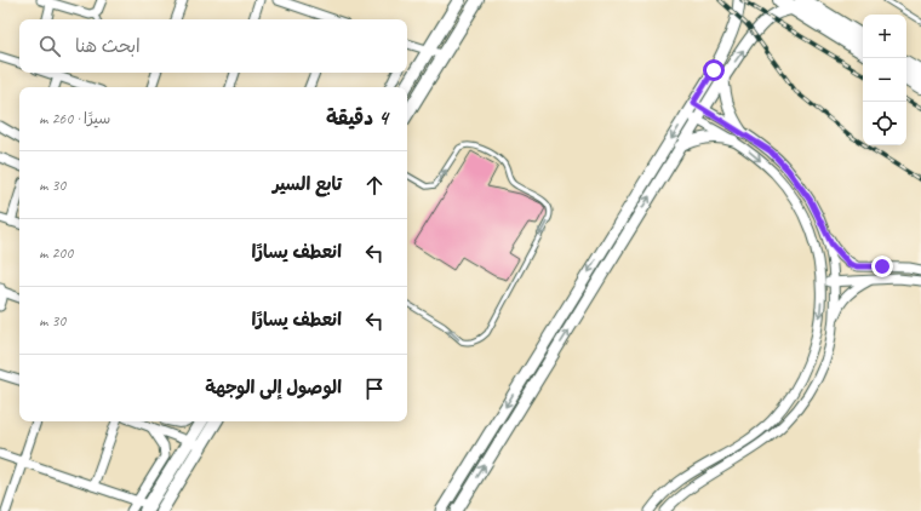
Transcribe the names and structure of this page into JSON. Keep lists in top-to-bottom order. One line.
{"page":{"map_buttons":["+","−"],"search":"ابحث هنا","heading":["4 دقيقة","سيرًا · 260 m"],"list":[["تابع السير","30 m"],["انعطف يسارًا","200 m"],["انعطف يسارًا","30 m"],"الوصول إلى الوجهة"]}}
